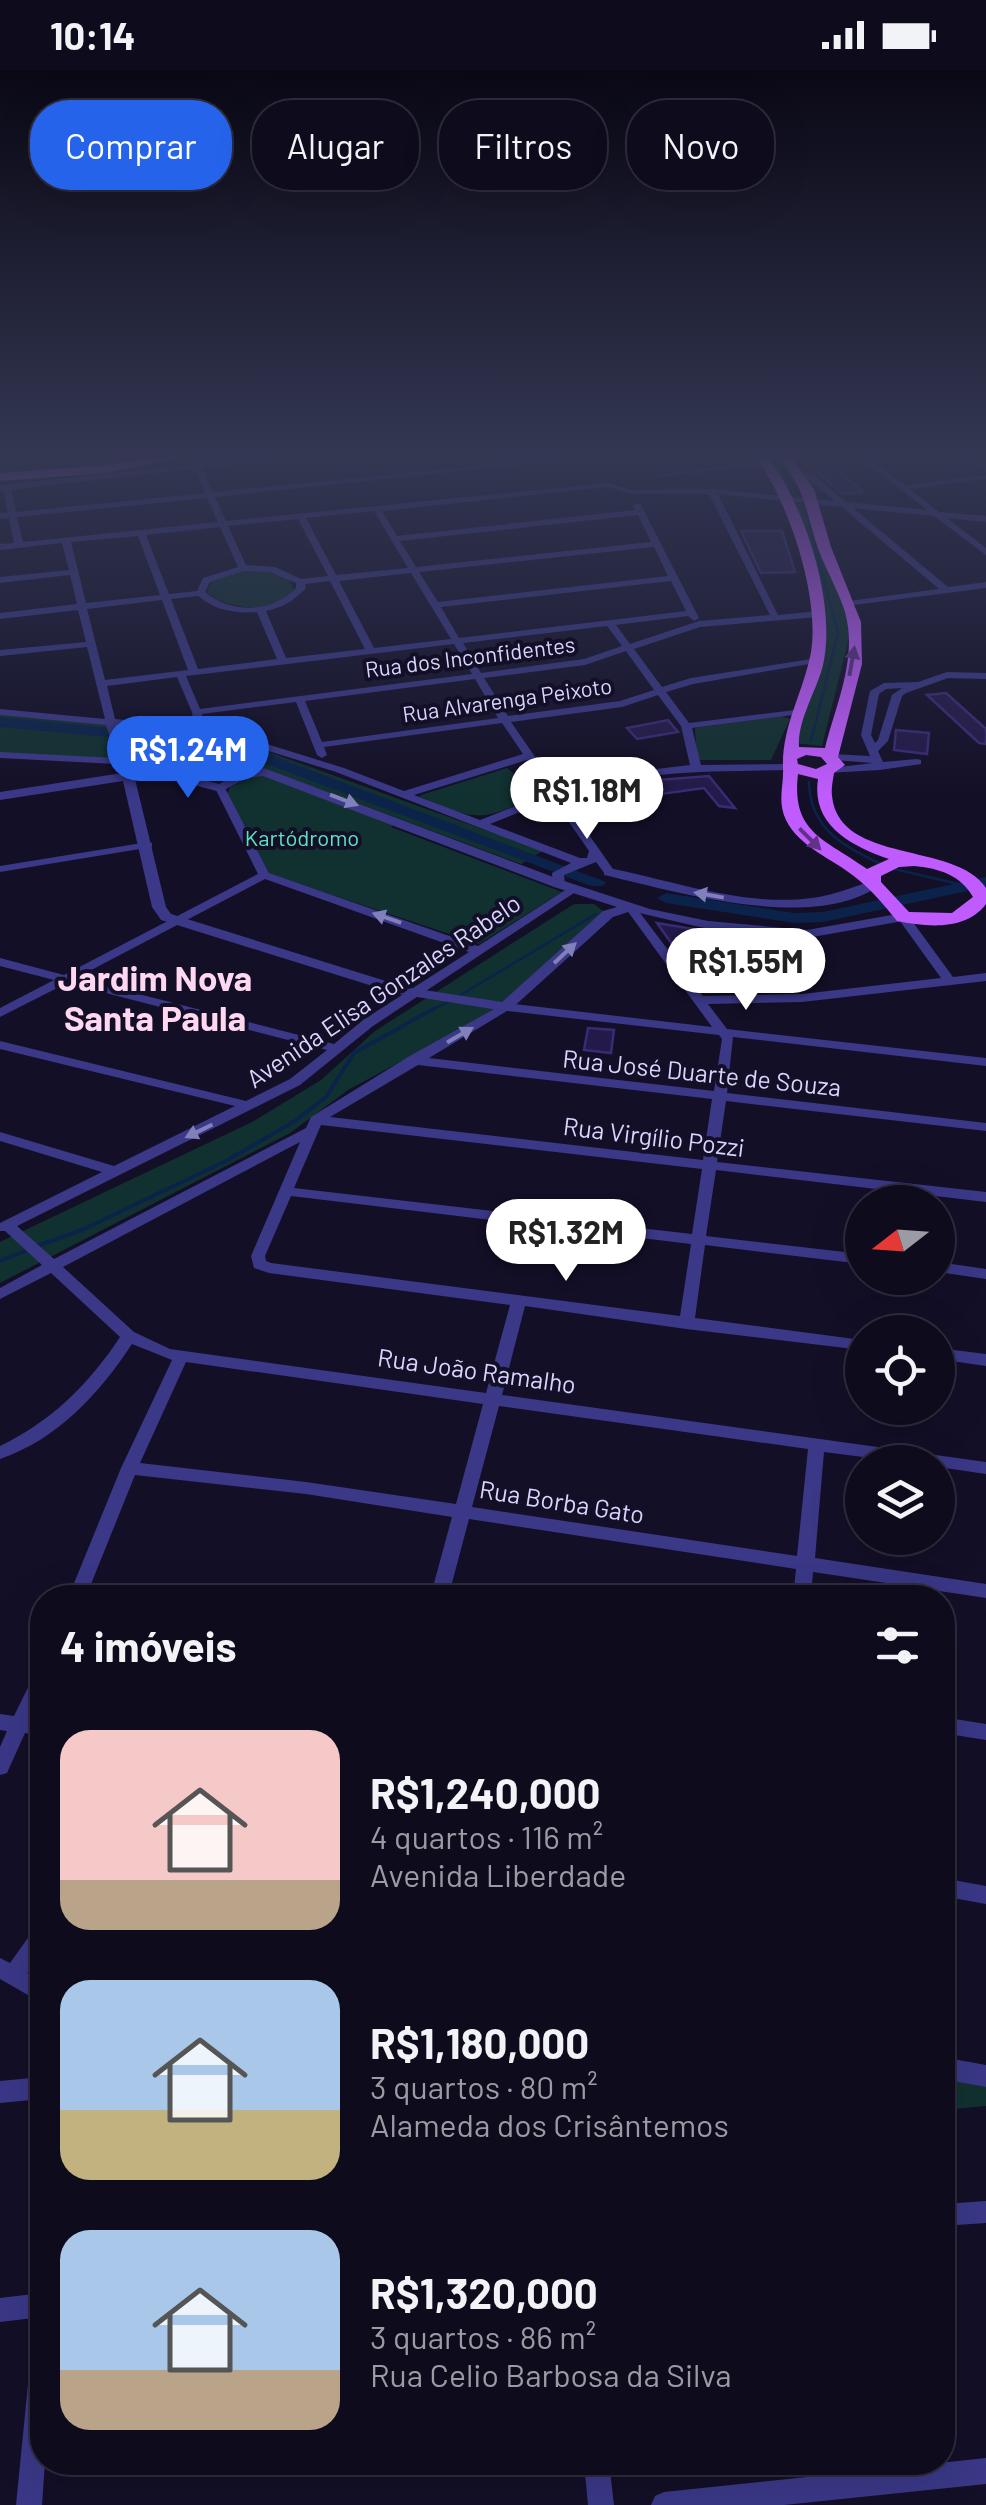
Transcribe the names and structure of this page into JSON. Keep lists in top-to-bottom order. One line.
{"streets":{"street":["Rua dos Inconfidentes","Rua Alvarenga Peixoto","Avenida Elisa Gonzales Rabelo","Rua José Duarte de Souza","Rua Virgílio Pozzi","Rua João Ramalho","Rua Borba Gato"]},"crossings":[["Avenida Elisa Gonzales Rabelo","Rua João Ramalho"]],"districts":["Jardim Nova Santa Paula"],"parks":["Kartódromo"],"north":"left","page":{"status":"10:14","chip":["Comprar","Alugar","Filtros","Novo"],"price":["R$1.24M","R$1.18M","R$1.55M","R$1.32M"],"heading":"4 imóveis","list":[{"name":"R$1,240,000","note":"4 quartos · 116 m² · Avenida Liberdade"},{"name":"R$1,180,000","note":"3 quartos · 80 m² · Alameda dos Crisântemos"},{"name":"R$1,320,000","note":"3 quartos · 86 m² · Rua Celio Barbosa da Silva"}]}}
